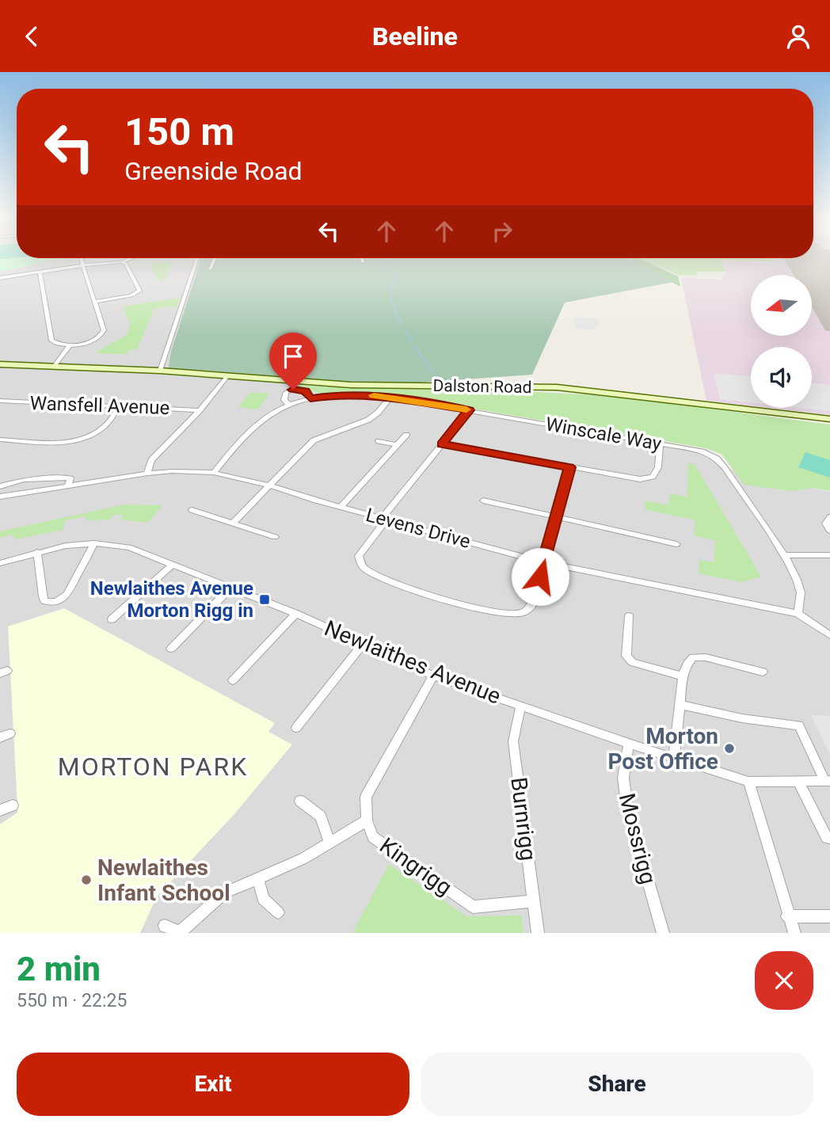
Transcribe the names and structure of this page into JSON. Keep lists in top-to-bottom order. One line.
{"streets":{"main road":["Dalston Road"],"street":["Wansfell Avenue","Winscale Way","Levens Drive","Newlaithes Avenue","Burnrigg","Mossrigg","Kingrigg"]},"crossings":[["Winscale Way","Levens Drive"],["Newlaithes Avenue","Burnrigg"],["Newlaithes Avenue","Mossrigg"],["Newlaithes Avenue","Kingrigg"],["Burnrigg","Kingrigg"]],"districts":["MORTON PARK"],"places":{"transit":["Newlaithes Avenue Morton Rigg in"],"other":["Morton Post Office","Newlaithes Infant School"]},"north":"left","page":{"header":"Beeline","turn":["150 m","Greenside Road"],"heading":["2 min","550 m · 22:25"],"buttons":["Exit","Share"]}}
